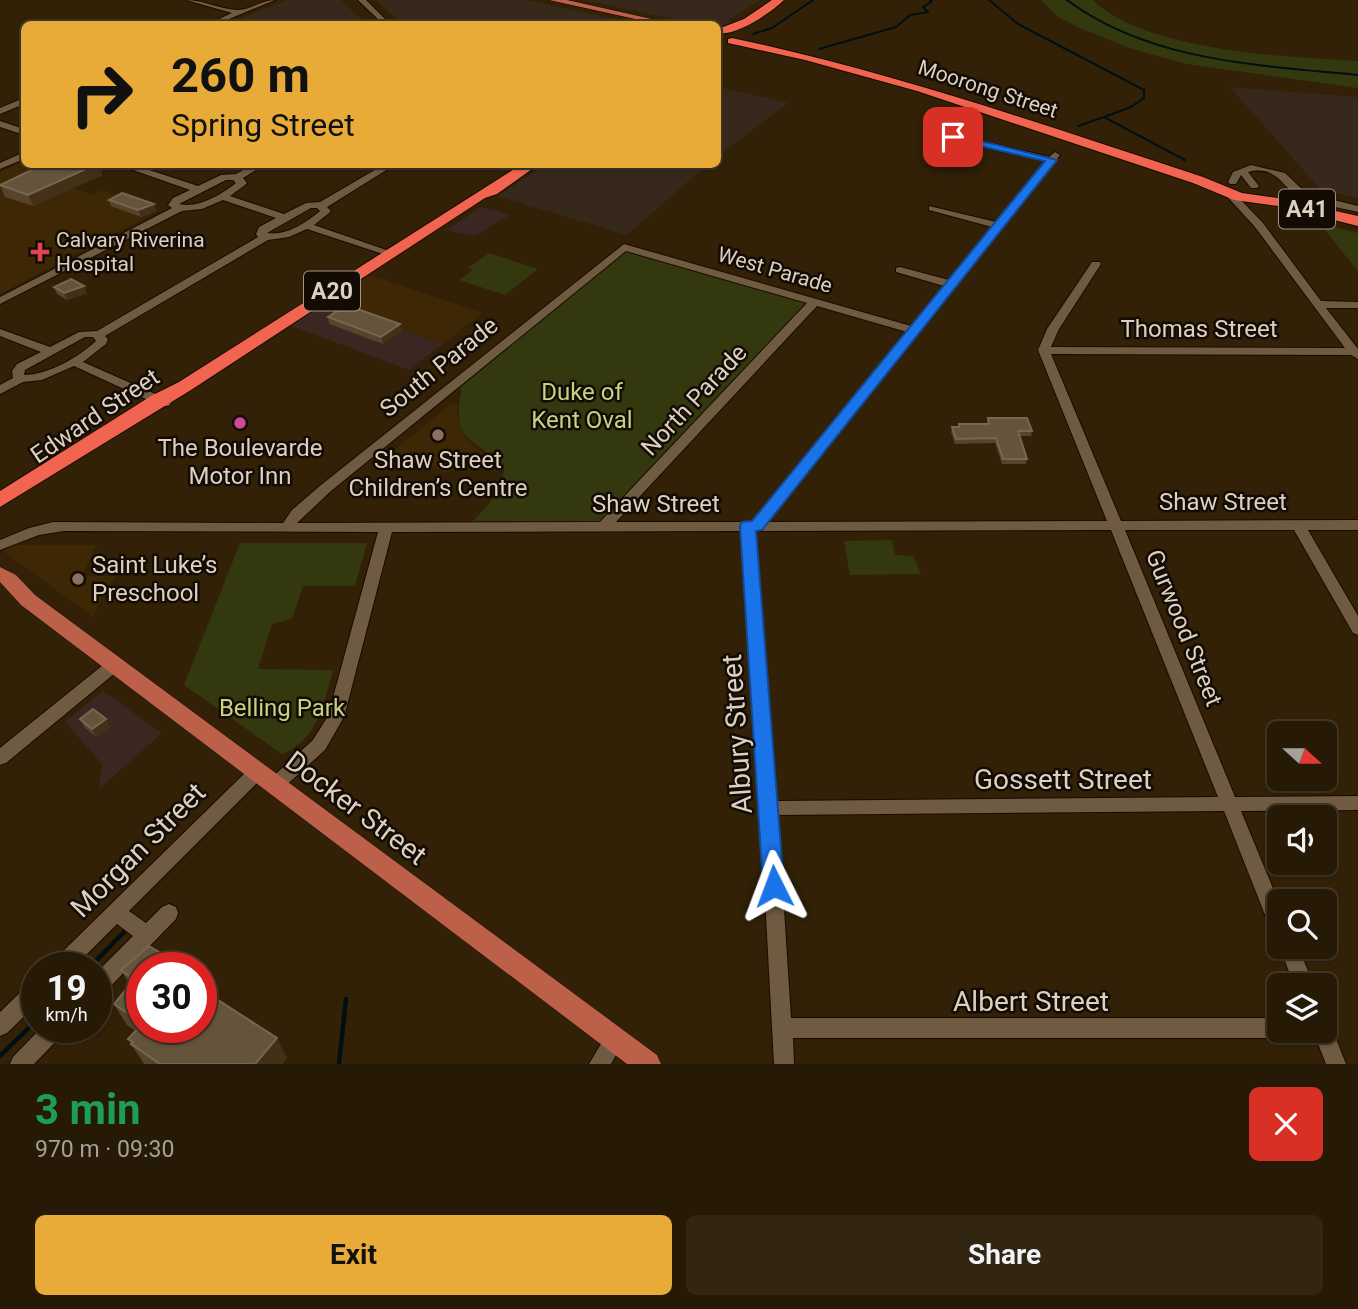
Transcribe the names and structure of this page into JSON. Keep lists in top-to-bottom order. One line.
{"streets":{"highway":["Moorong Street","A41","A20","Edward Street"],"main road":["Docker Street"],"street":["West Parade","Thomas Street","South Parade","North Parade","Shaw Street","Gurwood Street","Albury Street","Gossett Street","Morgan Street","Albert Street"]},"crossings":[["Moorong Street","A41"],["West Parade","South Parade"],["West Parade","North Parade"],["Thomas Street","Gurwood Street"],["South Parade","Shaw Street"],["North Parade","Shaw Street"],["Shaw Street","Gurwood Street"],["Shaw Street","Albury Street"],["Shaw Street","Morgan Street"],["Gurwood Street","Gossett Street"],["Albury Street","Gossett Street"],["Albury Street","Albert Street"],["Docker Street","Morgan Street"]],"parks":["Duke of Kent Oval","Belling Park"],"places":{"health":["Calvary Riverina Hospital"],"other":["The Boulevarde Motor Inn","Shaw Street Children’s Centre","Saint Luke’s Preschool"]},"north":"right","page":{"turn":["260 m","Spring Street"],"speed":"19 km/h","limit":"30","heading":["3 min","970 m · 09:30"],"buttons":["Exit","Share"]}}
